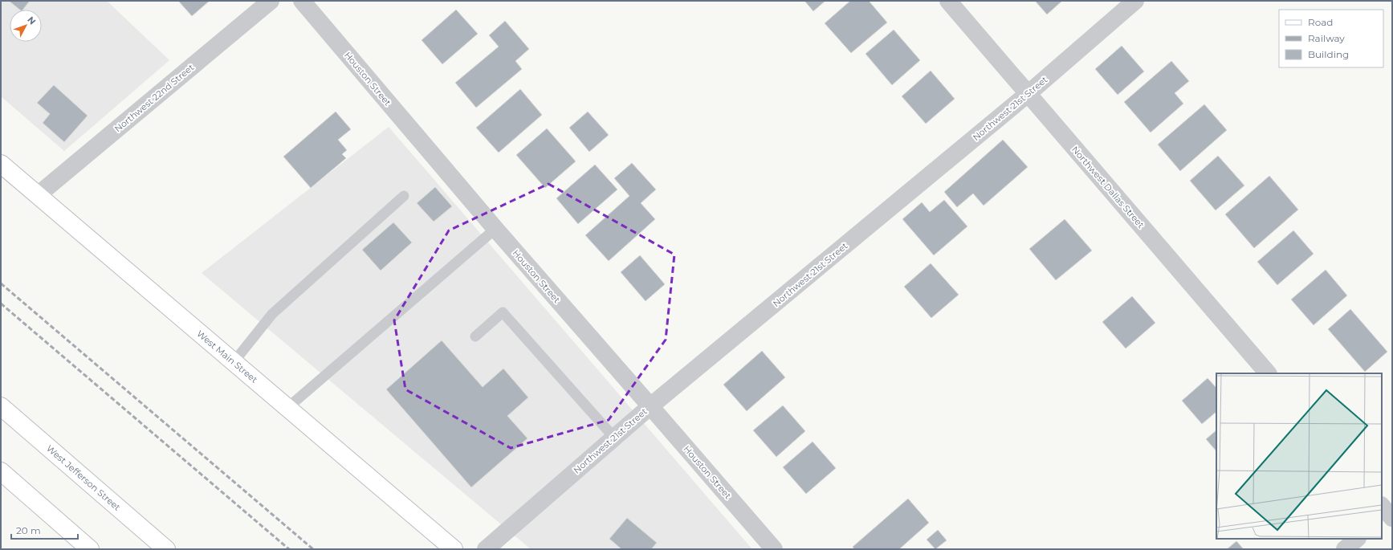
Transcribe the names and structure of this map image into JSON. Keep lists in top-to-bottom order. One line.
{"streets":{"main road":["West Main Street","West Jefferson Street"],"street":["Houston Street","Northwest 22nd Street","Northwest 21st Street","Northwest Dallas Street"]},"crossings":[["Houston Street","Northwest 21st Street"],["Northwest 22nd Street","West Main Street"],["Northwest 21st Street","Northwest Dallas Street"]],"legend":["Road","Railway","Building"],"scale_bar":"20 m","north":"top right"}
